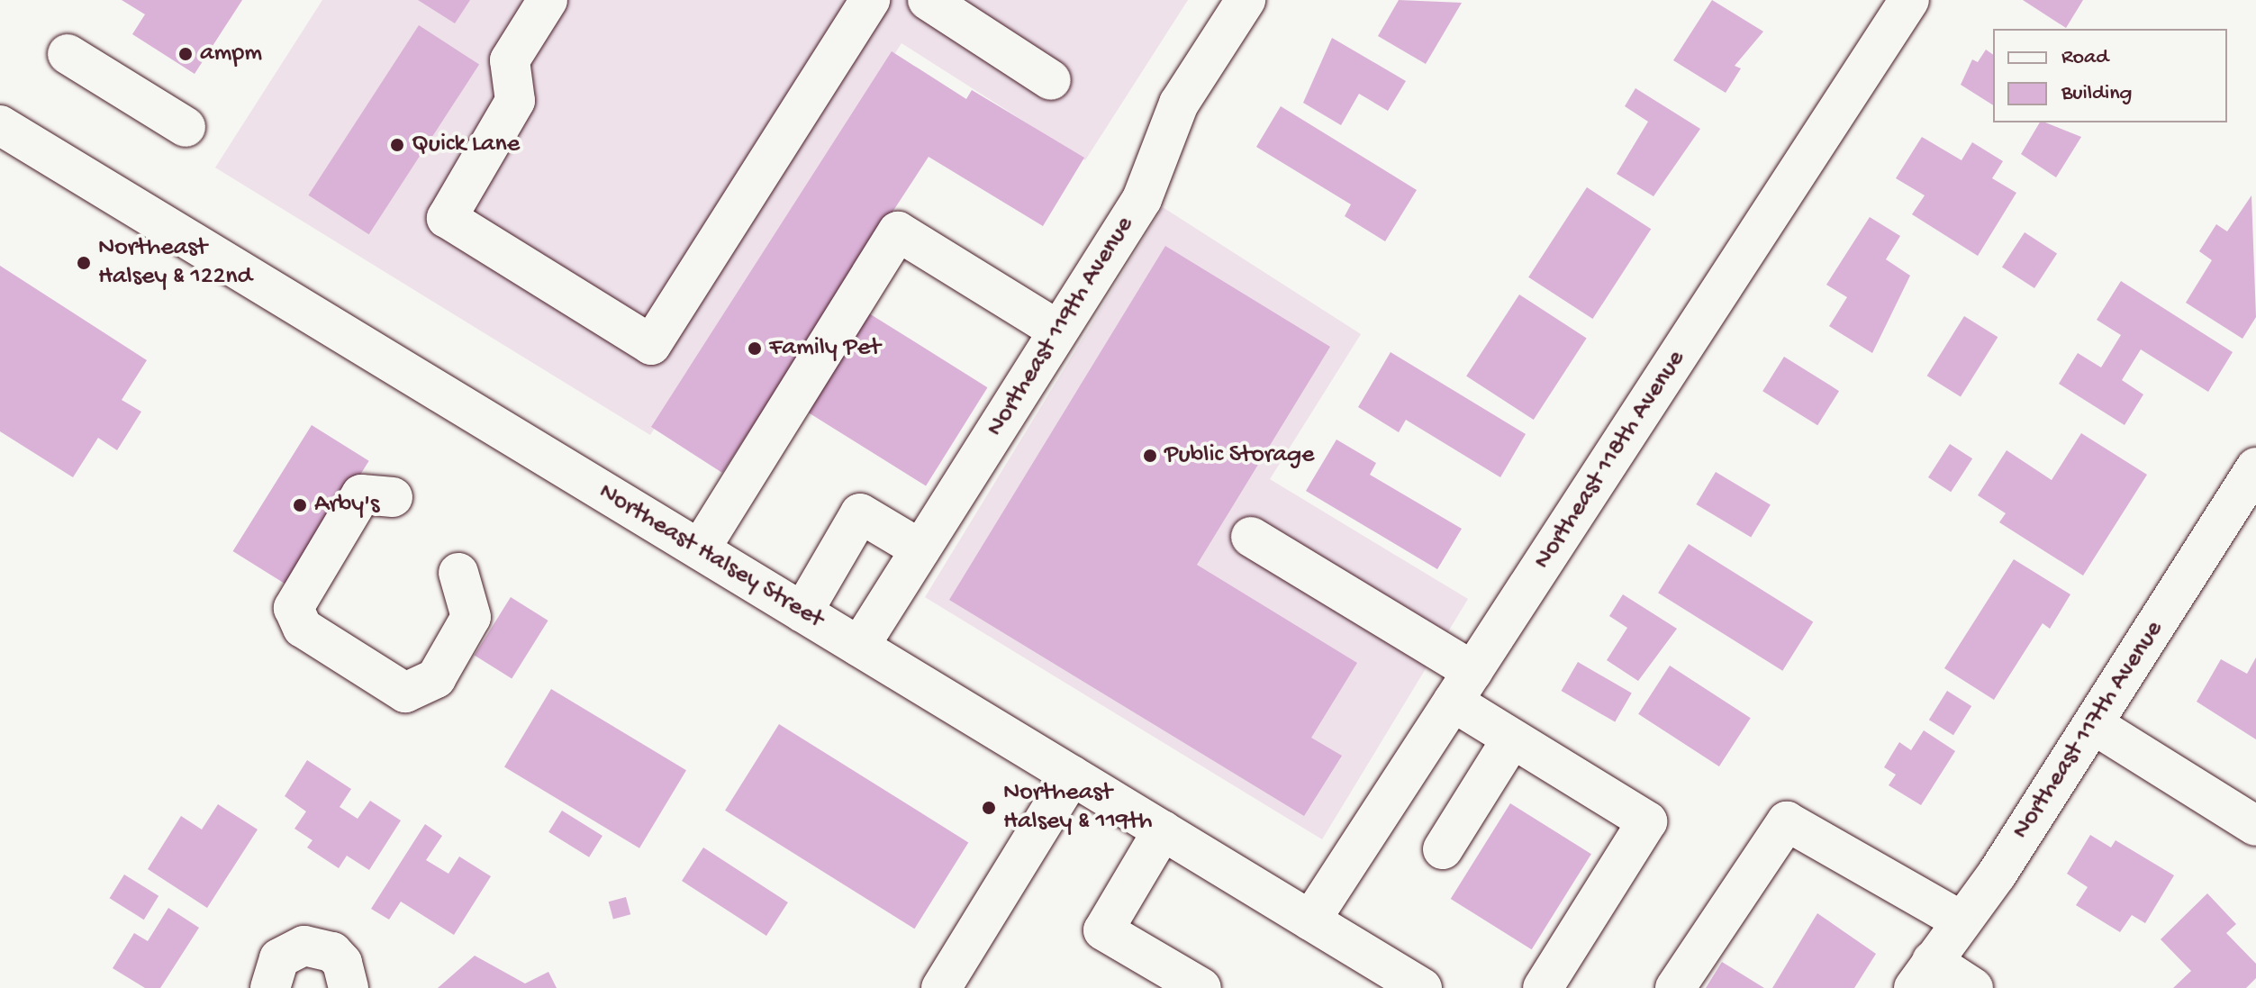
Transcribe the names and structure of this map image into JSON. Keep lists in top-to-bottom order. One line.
{"streets":{"street":["Northeast 119th Avenue","Northeast 118th Avenue","Northeast Halsey Street","Northeast 117th Avenue"]},"crossings":[["Northeast 119th Avenue","Northeast Halsey Street"],["Northeast 118th Avenue","Northeast Halsey Street"]],"places":["ampm","Quick Lane","Northeast Halsey & 122nd","Family Pet","Public Storage","Arby's","Northeast Halsey & 119th"],"legend":["Road","Building"]}
